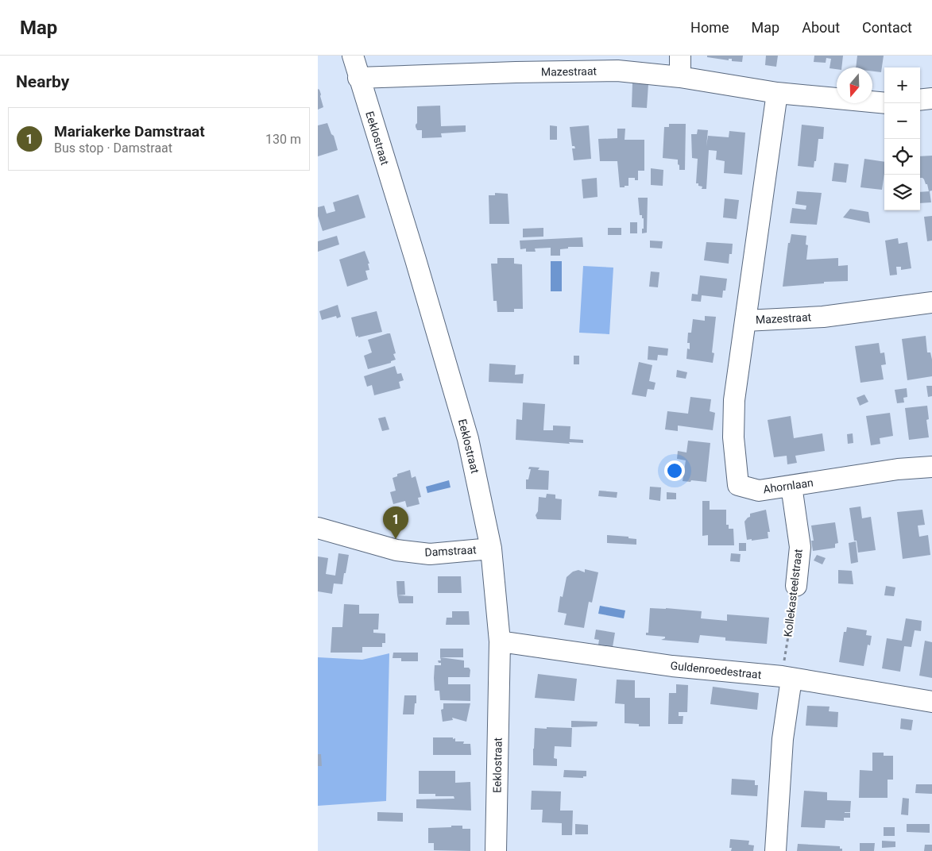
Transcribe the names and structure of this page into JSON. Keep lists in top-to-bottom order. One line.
{"streets":{"street":["Mazestraat","Eeklostraat","Ahornlaan","Damstraat","Kollekasteelstraat","Guldenroedestraat"]},"crossings":[["Mazestraat","Eeklostraat"],["Mazestraat","Ahornlaan"],["Eeklostraat","Damstraat"],["Eeklostraat","Guldenroedestraat"],["Ahornlaan","Kollekasteelstraat"],["Kollekasteelstraat","Guldenroedestraat"]],"north":"bottom","page":{"header":"Map","nav":["Home","Map","About","Contact"],"heading":"Nearby","map_buttons":["+","−"],"list":[{"mark":"1","name":"Mariakerke Damstraat","note":"Bus stop · Damstraat","value":"130 m"}],"pins":"1"}}
